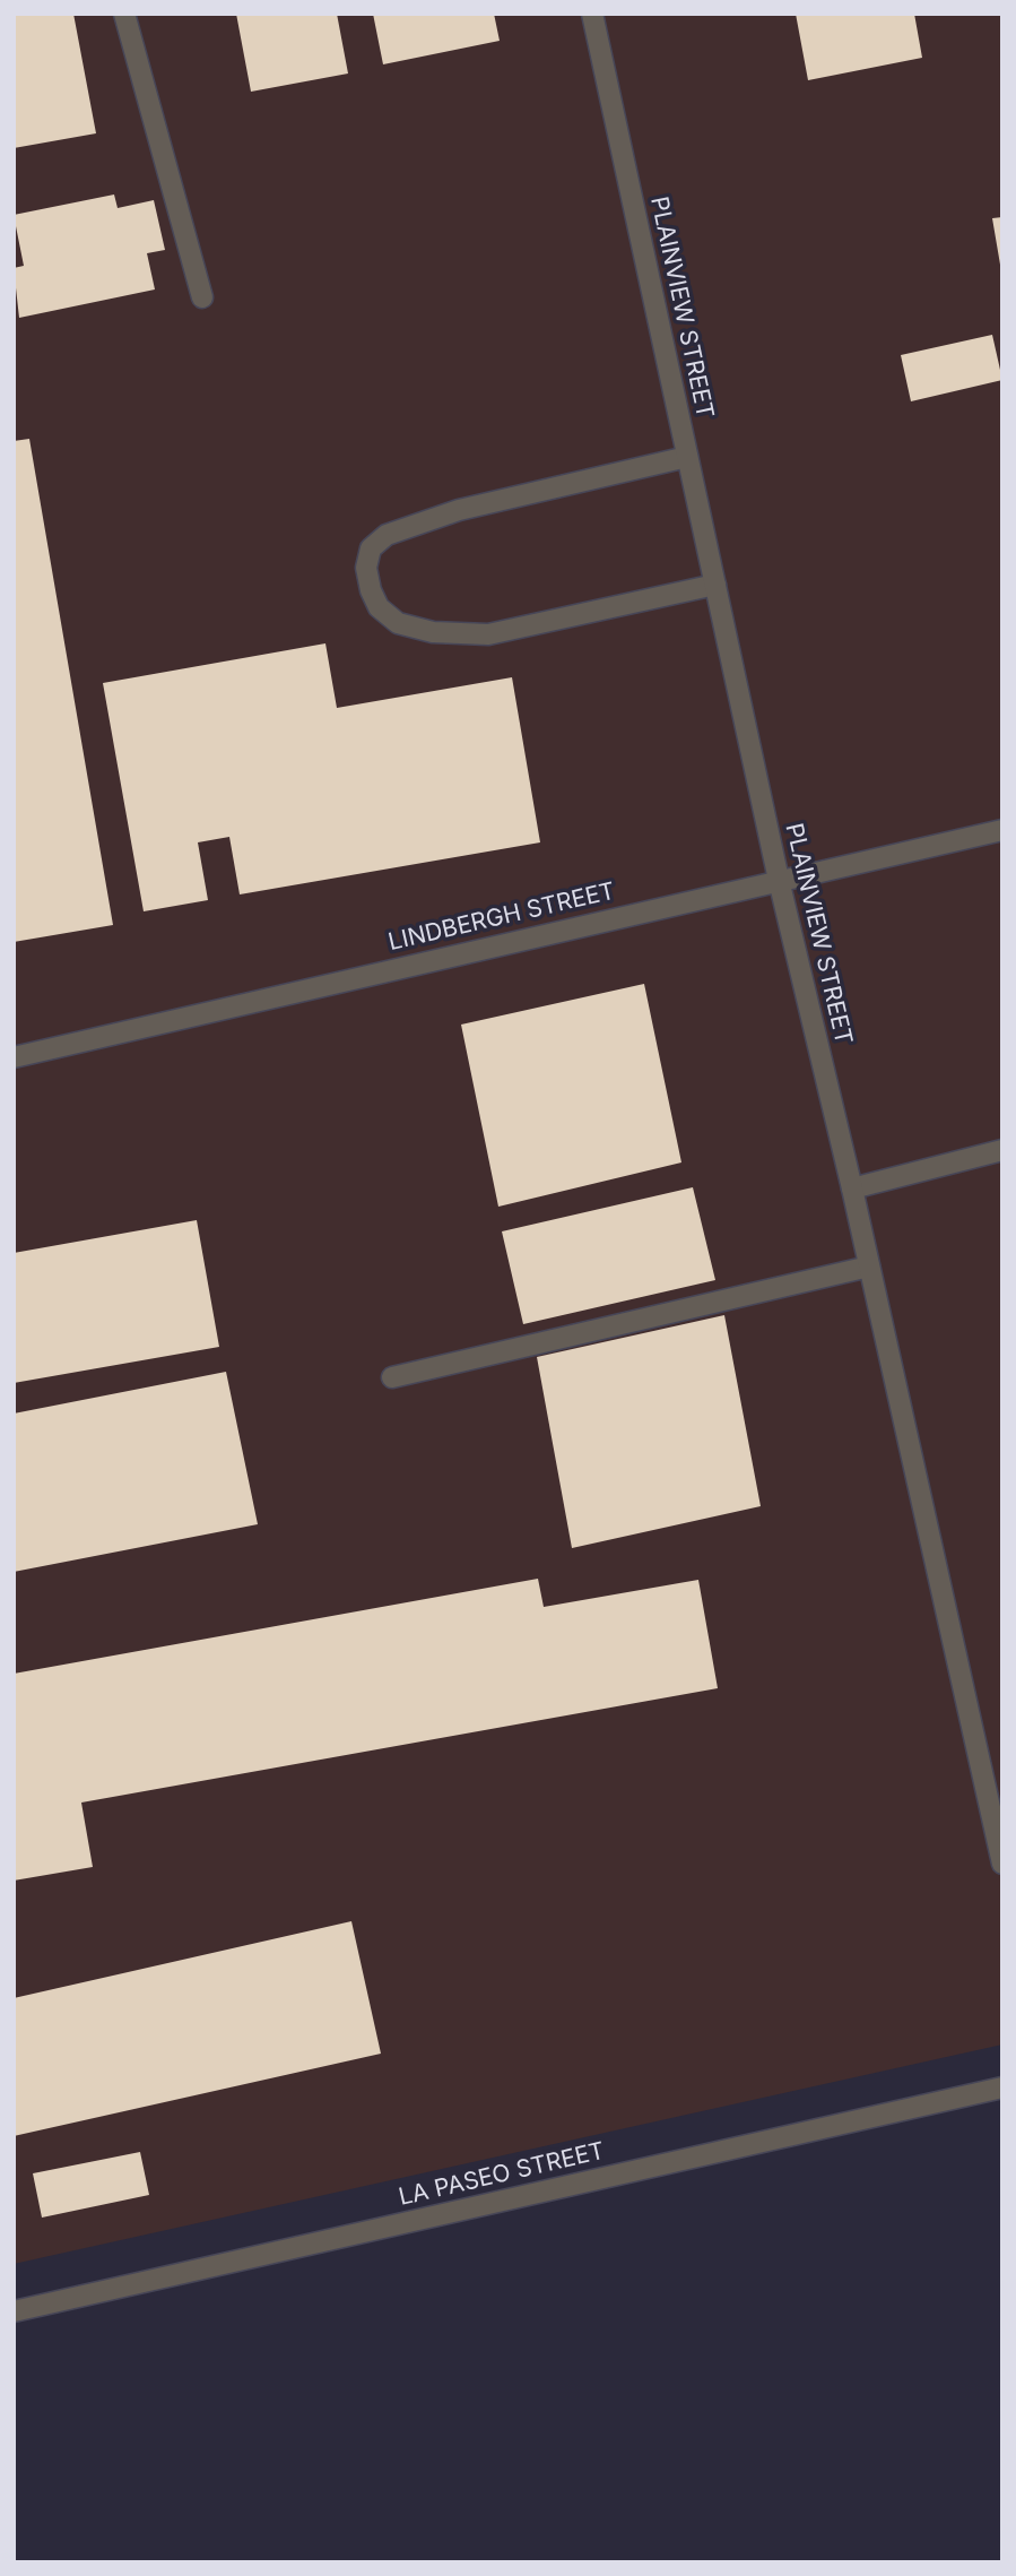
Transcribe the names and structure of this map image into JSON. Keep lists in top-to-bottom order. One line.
{"streets":{"street":["PLAINVIEW STREET","LINDBERGH STREET","LA PASEO STREET"]},"crossings":[["PLAINVIEW STREET","LINDBERGH STREET"]]}
